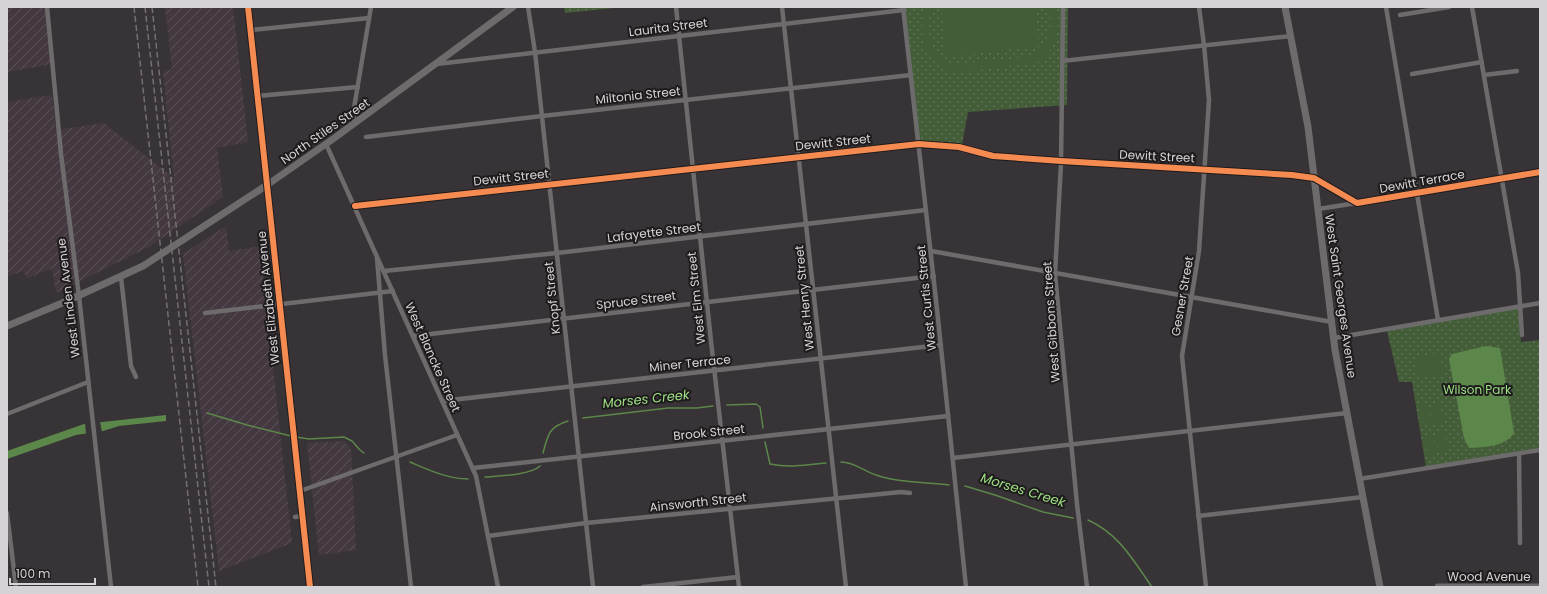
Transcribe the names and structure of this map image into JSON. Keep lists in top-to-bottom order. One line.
{"streets":{"main road":["North Stiles Street","West Saint Georges Avenue","West Elizabeth Avenue","Wood Avenue"],"street":["Laurita Street","Miltonia Street","Dewitt Street","Dewitt Terrace","Lafayette Street","Gesner Street","West Linden Avenue","Knopf Street","West Elm Street","West Henry Street","West Curtis Street","Spruce Street","West Gibbons Street","West Blancke Street","Miner Terrace","Brook Street","Ainsworth Street"]},"crossings":[["Laurita Street","North Stiles Street"],["Laurita Street","Knopf Street"],["Laurita Street","West Elm Street"],["Laurita Street","West Henry Street"],["Laurita Street","West Curtis Street"],["Miltonia Street","Knopf Street"],["Miltonia Street","West Elm Street"],["Miltonia Street","West Henry Street"],["Miltonia Street","West Curtis Street"],["North Stiles Street","West Linden Avenue"],["North Stiles Street","West Elizabeth Avenue"],["North Stiles Street","West Blancke Street"],["Dewitt Street","Gesner Street"],["Dewitt Street","West Saint Georges Avenue"],["Dewitt Street","Knopf Street"],["Dewitt Street","West Elm Street"],["Dewitt Street","West Henry Street"],["Dewitt Street","West Curtis Street"],["Dewitt Street","West Gibbons Street"],["Dewitt Street","West Blancke Street"],["Dewitt Terrace","West Saint Georges Avenue"],["Lafayette Street","Knopf Street"],["Lafayette Street","West Elm Street"],["Lafayette Street","West Henry Street"],["Lafayette Street","West Curtis Street"],["Lafayette Street","West Blancke Street"],["Knopf Street","Spruce Street"],["Knopf Street","Miner Terrace"],["Knopf Street","Brook Street"],["Knopf Street","Ainsworth Street"],["West Elm Street","Spruce Street"],["West Elm Street","Miner Terrace"],["West Elm Street","Brook Street"],["West Elm Street","Ainsworth Street"],["West Henry Street","Spruce Street"],["West Henry Street","Miner Terrace"],["West Henry Street","Brook Street"],["West Henry Street","Ainsworth Street"],["West Curtis Street","Spruce Street"],["West Curtis Street","Miner Terrace"],["West Curtis Street","Brook Street"],["Spruce Street","West Blancke Street"],["West Blancke Street","Miner Terrace"],["West Blancke Street","Brook Street"],["West Blancke Street","Ainsworth Street"]],"water":["Morses Creek"],"parks":["Wilson Park"],"scale_bar":"100 m"}
